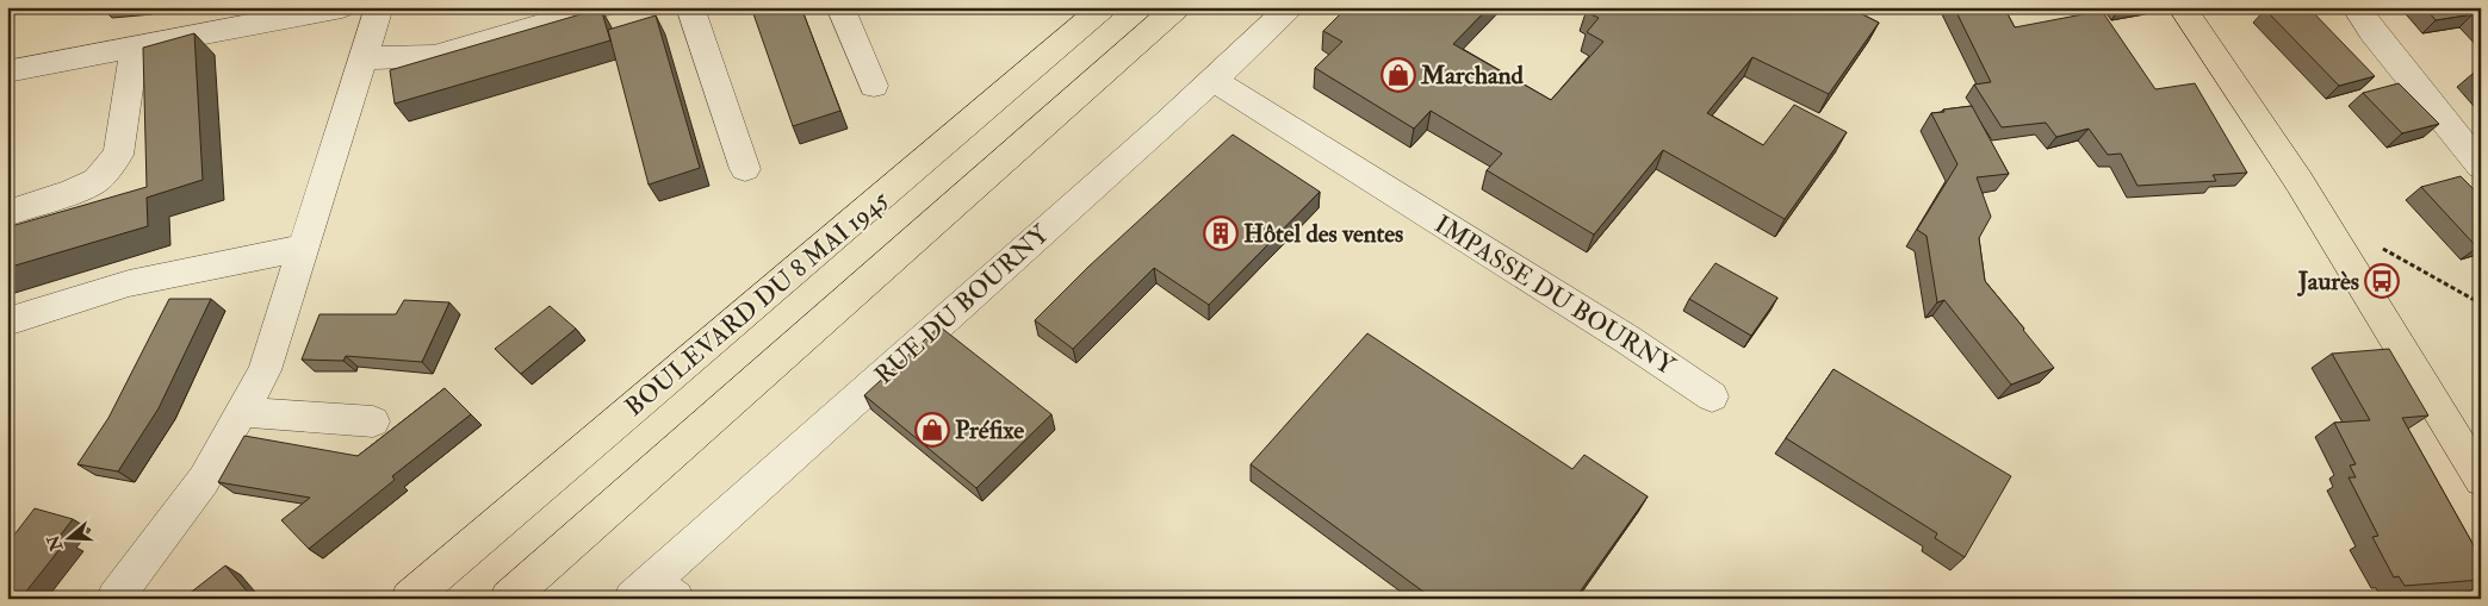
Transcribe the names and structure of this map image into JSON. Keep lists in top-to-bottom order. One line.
{"streets":{"main road":["BOULEVARD DU 8 MAI 1945"],"street":["IMPASSE DU BOURNY","RUE DU BOURNY"]},"crossings":[["IMPASSE DU BOURNY","RUE DU BOURNY"]],"places":{"shop":["Marchand","Préfixe"],"building":["Hôtel des ventes"],"bus stop":["Jaurès"]},"north":"left"}
